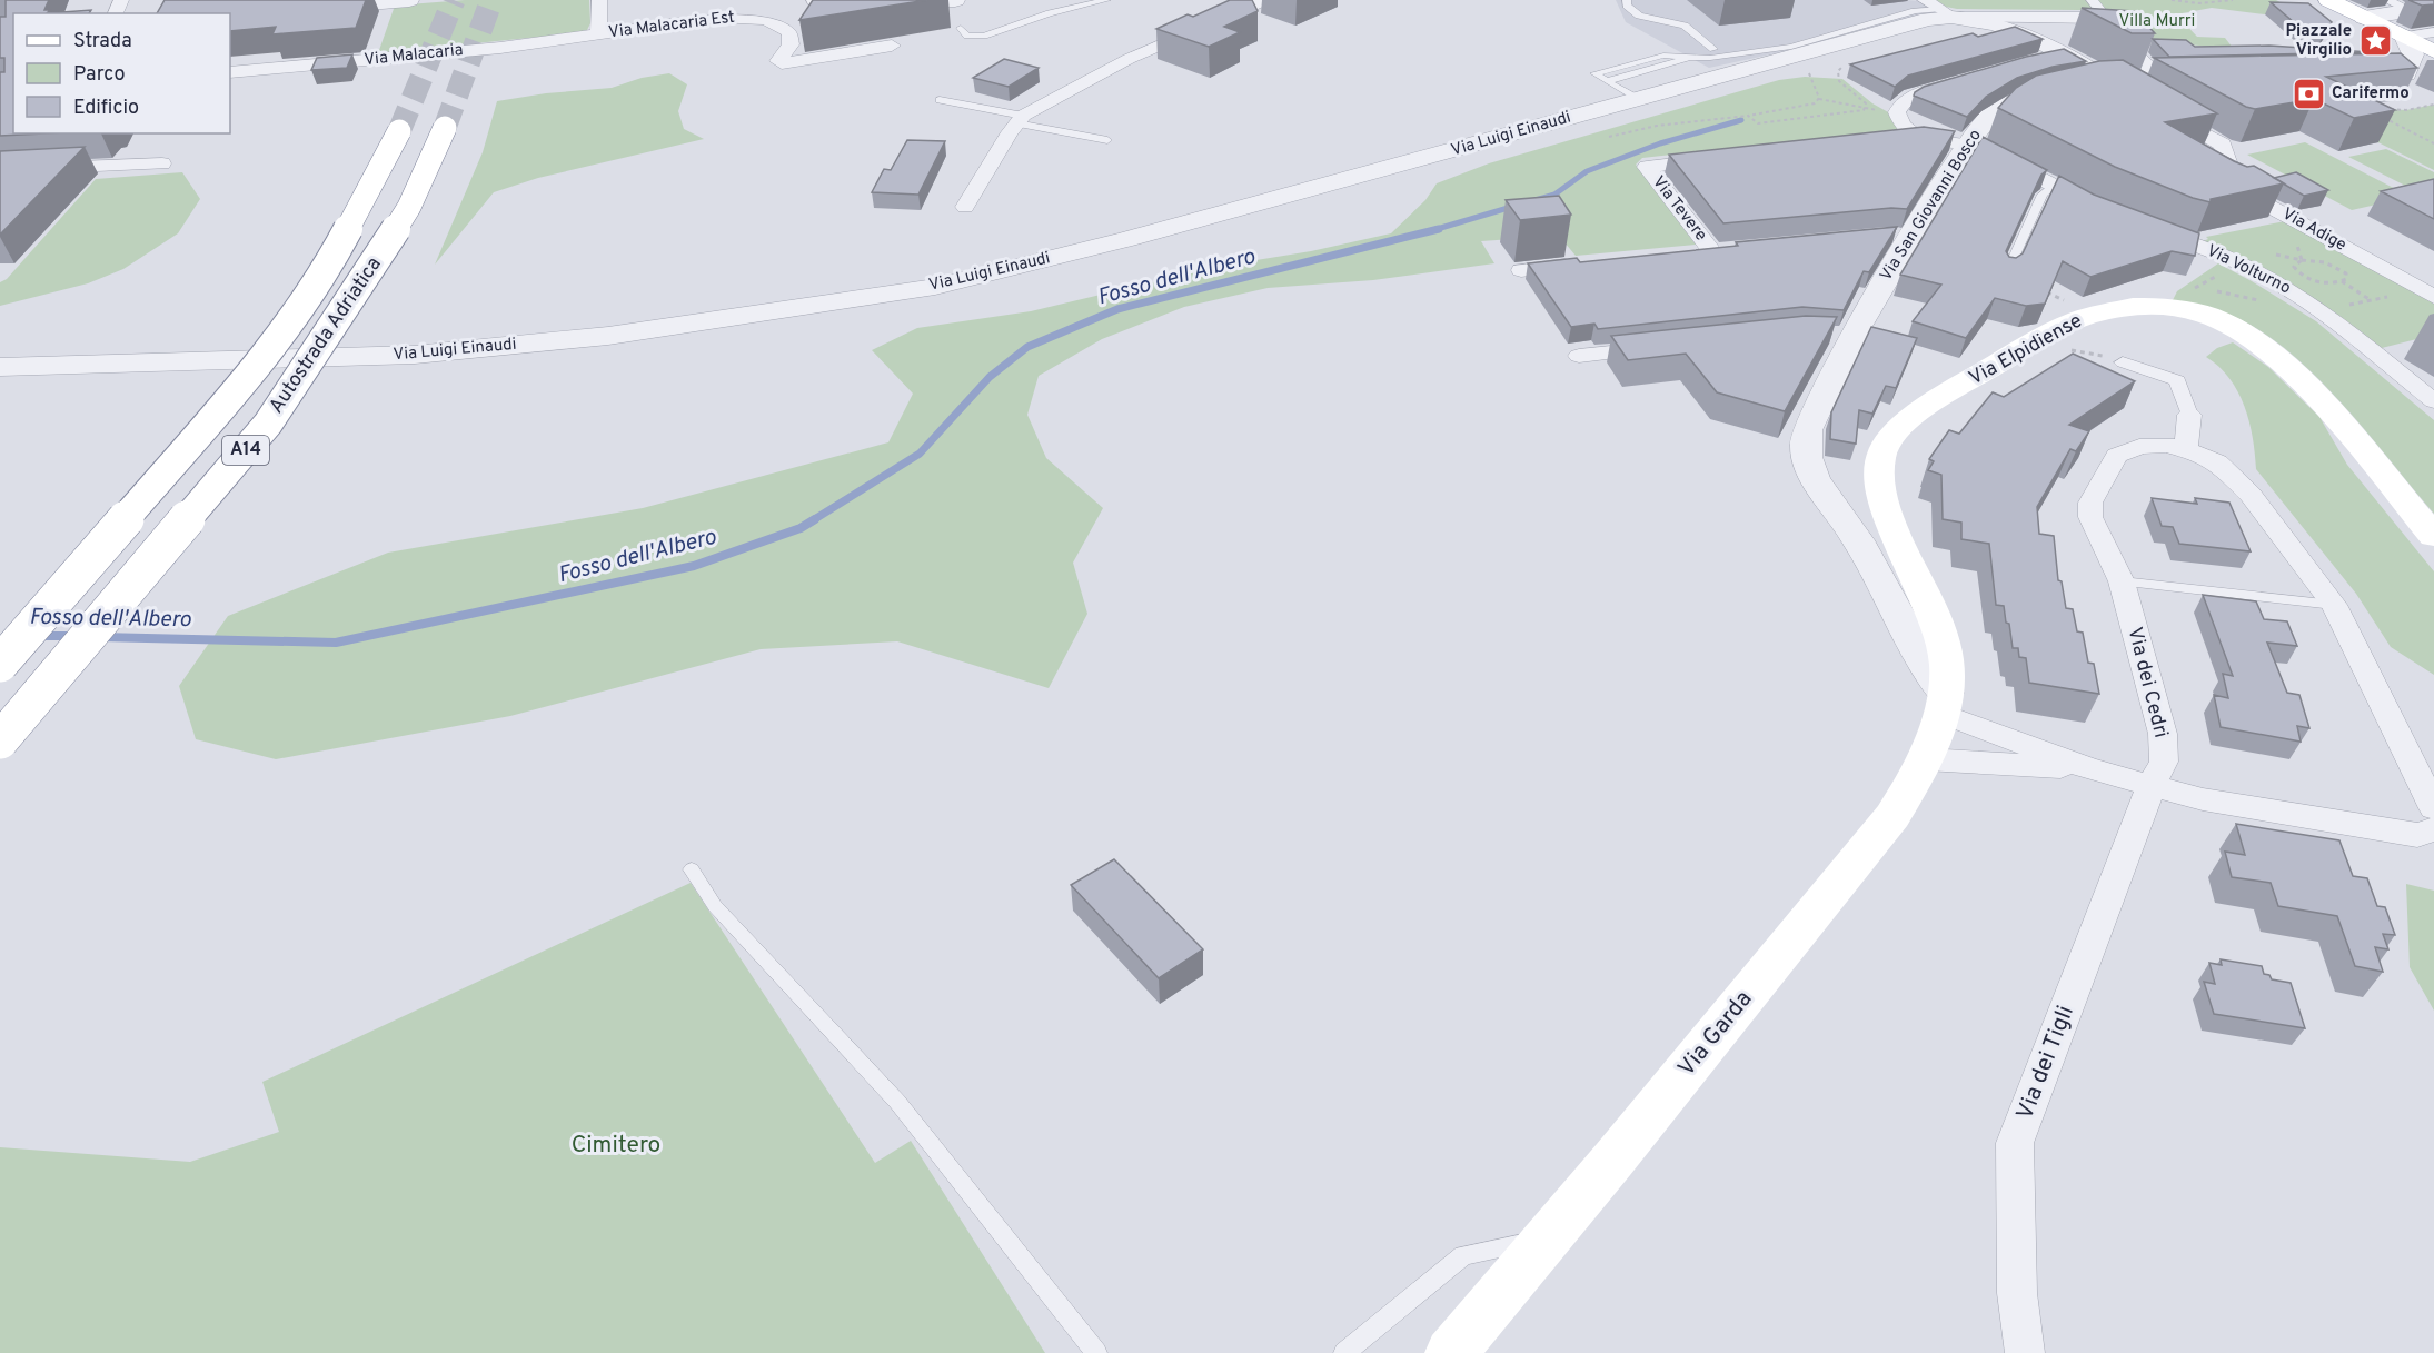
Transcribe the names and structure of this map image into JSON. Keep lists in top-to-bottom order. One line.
{"streets":{"main road":["Autostrada Adriatica","Via Elpidiense","A14","Via Garda"],"street":["Via Malacaria Est","Via Malacaria","Via Luigi Einaudi","Via San Giovanni Bosco","Via Tevere","Via Adige","Via Volturno","Via dei Cedri","Via dei Tigli"]},"crossings":[["Via Malacaria Est","Via Malacaria"],["Via San Giovanni Bosco","Via Elpidiense"],["Via San Giovanni Bosco","Via Garda"],["Via Elpidiense","Via Garda"],["Via dei Cedri","Via dei Tigli"]],"water":["Fosso dell'Albero"],"parks":["Villa Murri","Cimitero"],"places":{"place":["Piazzale Virgilio"],"bank":["Carifermo"]},"legend":["Strada","Parco","Edificio"]}
